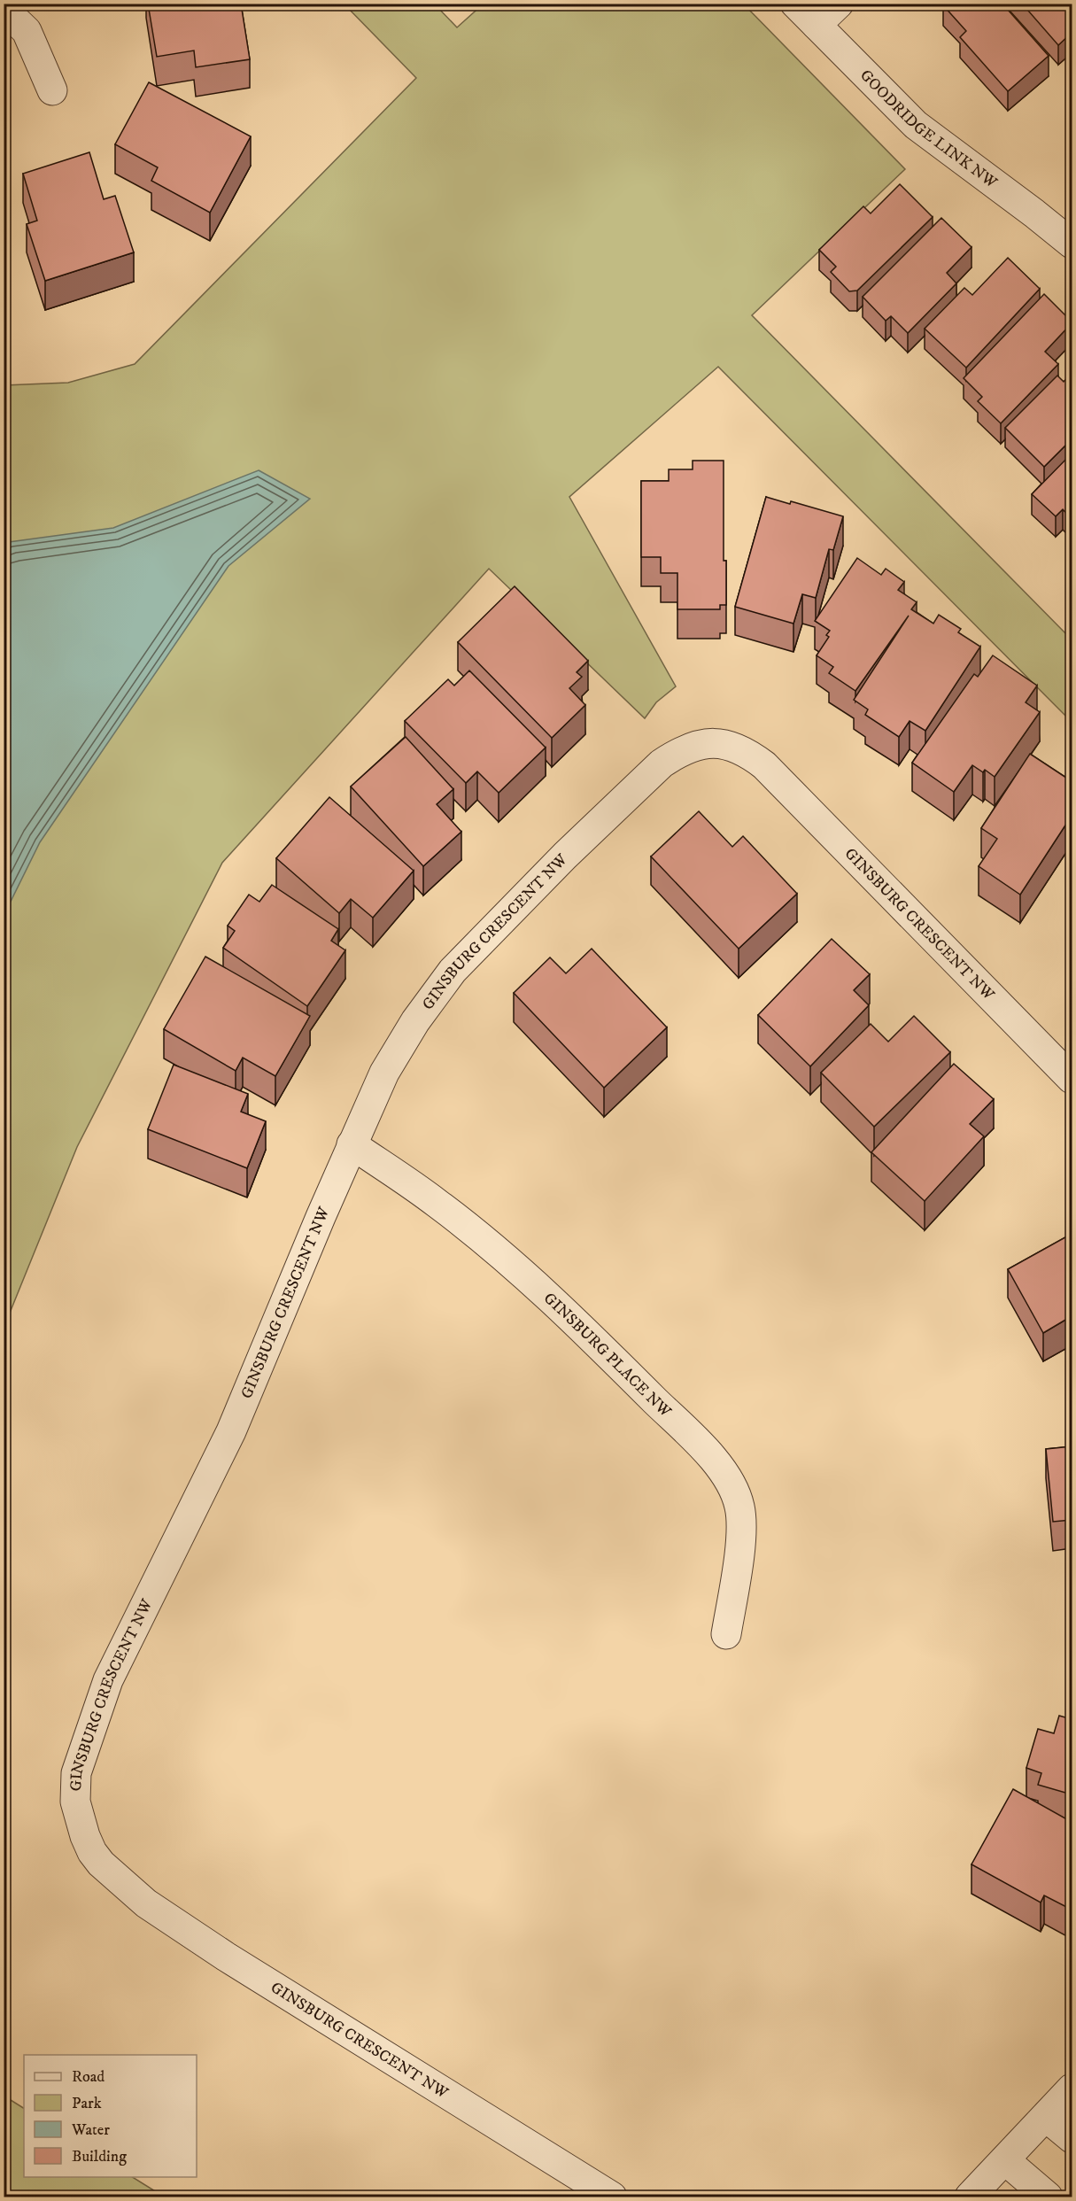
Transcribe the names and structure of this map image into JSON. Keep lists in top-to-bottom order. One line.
{"streets":{"street":["GOODRIDGE LINK NW","GINSBURG CRESCENT NW","GINSBURG PLACE NW"]},"crossings":[["GINSBURG CRESCENT NW","GINSBURG PLACE NW"]],"legend":["Road","Park","Water","Building"]}
